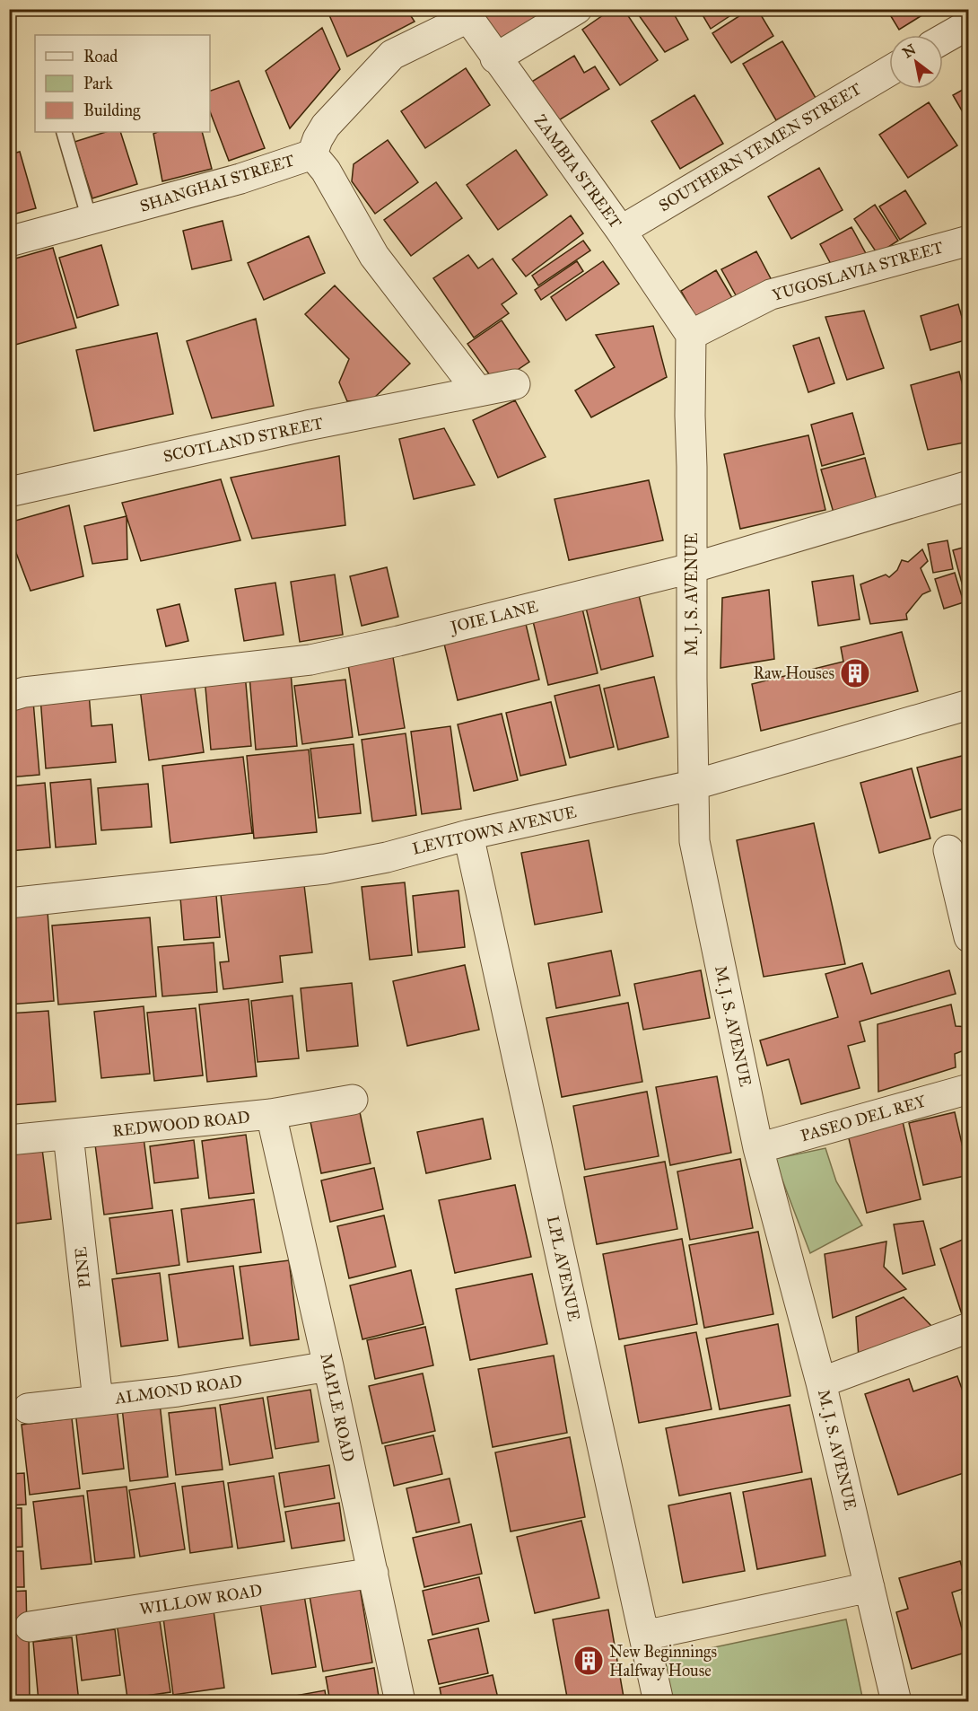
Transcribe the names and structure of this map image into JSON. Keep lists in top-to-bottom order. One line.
{"streets":{"street":["SOUTHERN YEMEN STREET","ZAMBIA STREET","SHANGHAI STREET","YUGOSLAVIA STREET","SCOTLAND STREET","M. J. S. AVENUE","JOIE LANE","LEVITOWN AVENUE","PASEO DEL REY","REDWOOD ROAD","PINE","LPL AVENUE","ALMOND ROAD","MAPLE ROAD","WILLOW ROAD"]},"crossings":[["SOUTHERN YEMEN STREET","ZAMBIA STREET"],["ZAMBIA STREET","SHANGHAI STREET"],["ZAMBIA STREET","YUGOSLAVIA STREET"],["ZAMBIA STREET","M. J. S. AVENUE"],["YUGOSLAVIA STREET","M. J. S. AVENUE"],["M. J. S. AVENUE","JOIE LANE"],["M. J. S. AVENUE","LEVITOWN AVENUE"],["M. J. S. AVENUE","PASEO DEL REY"],["LEVITOWN AVENUE","LPL AVENUE"],["REDWOOD ROAD","PINE"],["REDWOOD ROAD","MAPLE ROAD"],["PINE","ALMOND ROAD"],["ALMOND ROAD","MAPLE ROAD"],["MAPLE ROAD","WILLOW ROAD"]],"places":{"building":["Raw Houses","New Beginnings Halfway House"]},"legend":["Road","Park","Building"],"north":"top left"}
